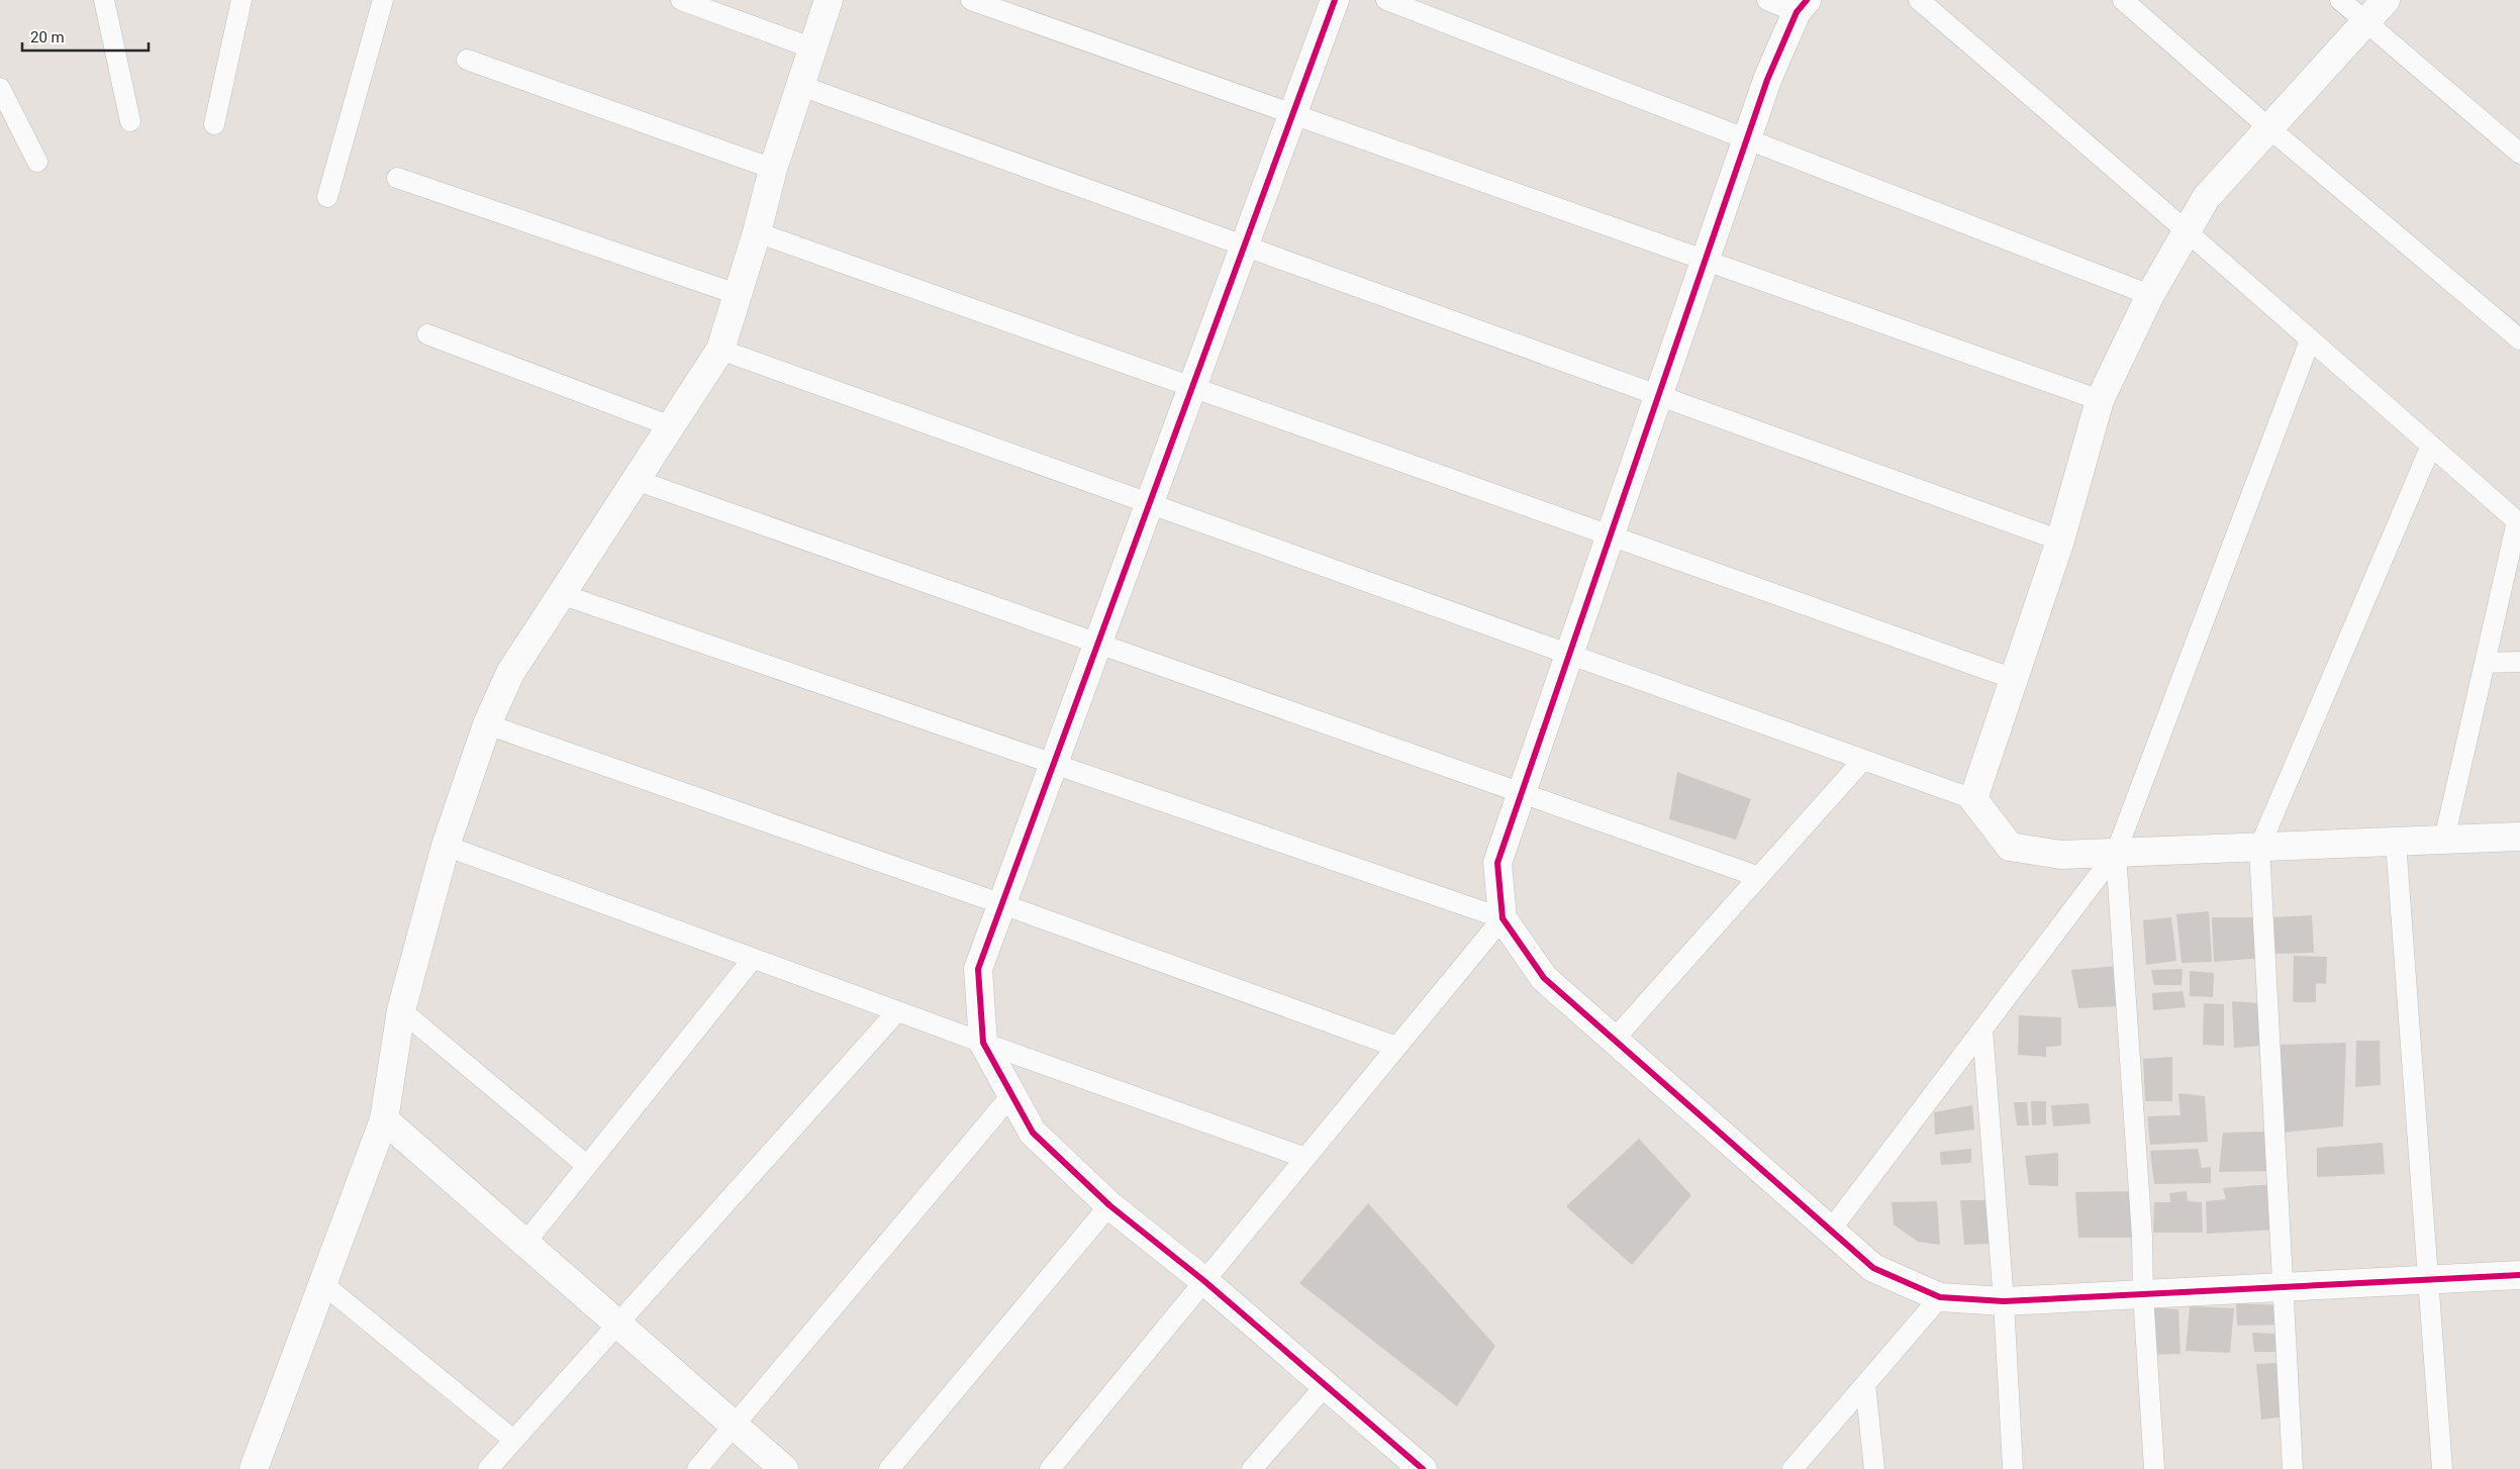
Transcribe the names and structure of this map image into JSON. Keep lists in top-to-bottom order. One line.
{"scale_bar":"20 m"}
